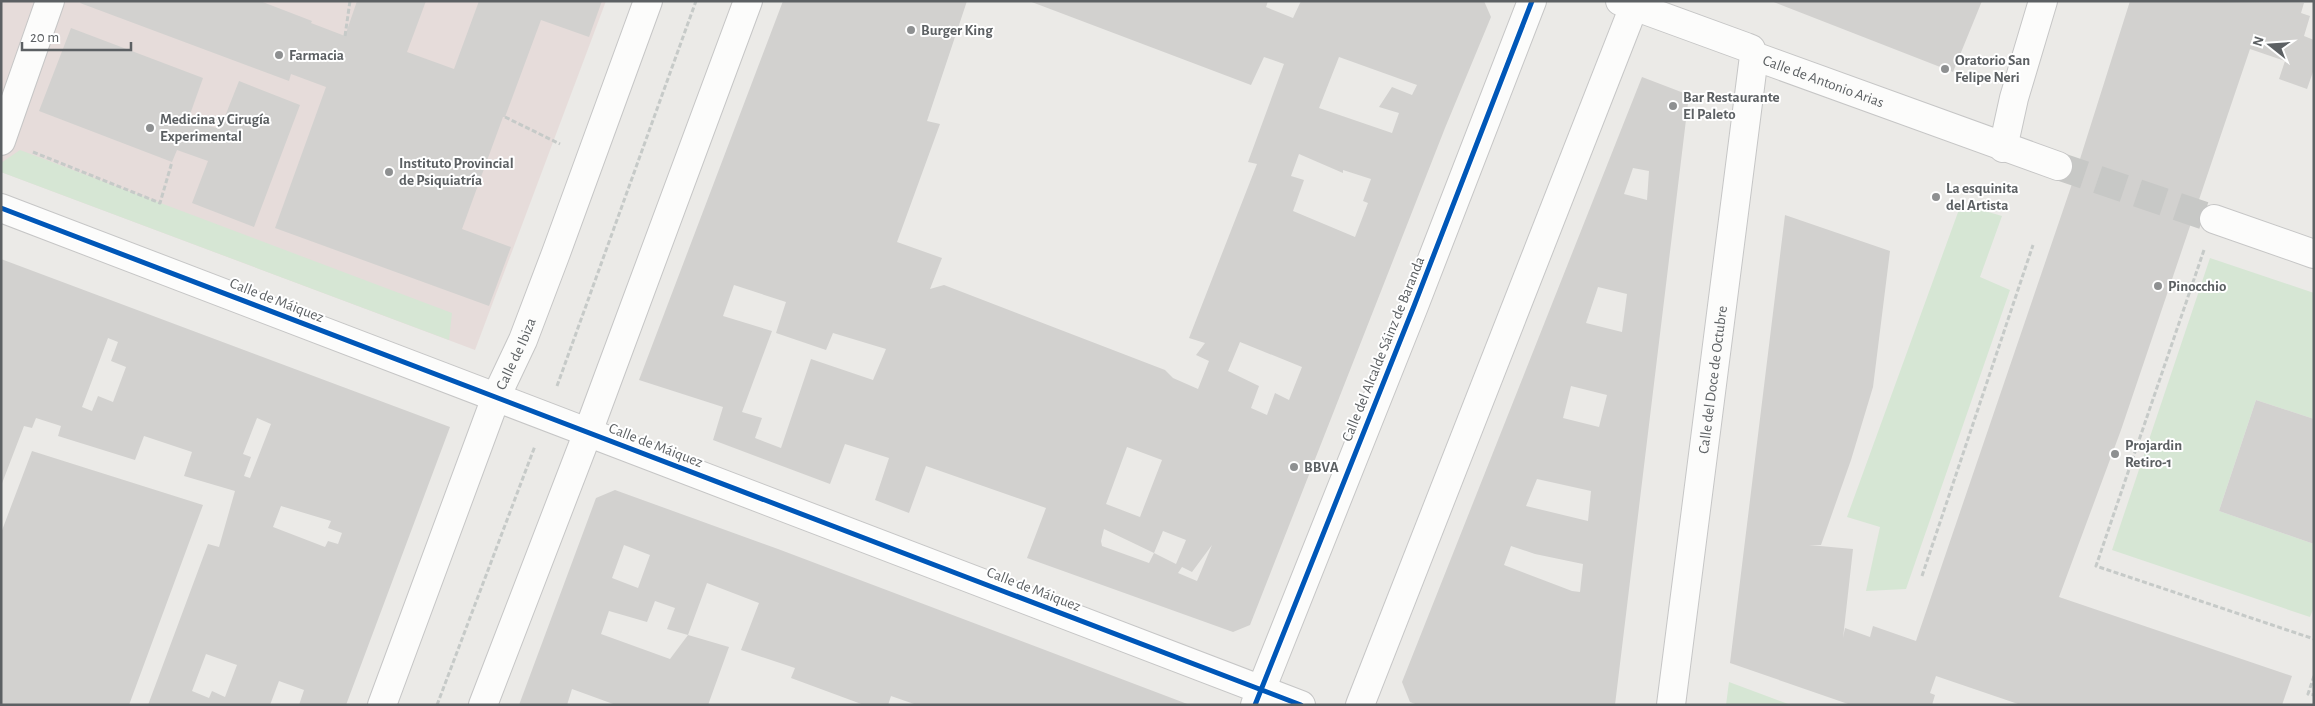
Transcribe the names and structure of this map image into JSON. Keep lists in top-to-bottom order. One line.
{"streets":{"street":["Calle de Antonio Arias","Calle de Máiquez","Calle del Alcalde Sáinz de Baranda","Calle de Ibiza","Calle del Doce de Octubre"]},"crossings":[["Calle de Antonio Arias","Calle del Doce de Octubre"],["Calle de Máiquez","Calle del Alcalde Sáinz de Baranda"],["Calle de Máiquez","Calle de Ibiza"]],"places":["Burger King","Farmacia","Oratorio San Felipe Neri","Bar Restaurante El Paleto","Medicina y Cirugía Experimental","Instituto Provincial de Psiquiatría","La esquinita del Artista","Pinocchio","Projardin Retiro-1","BBVA"],"scale_bar":"20 m","north":"left"}
